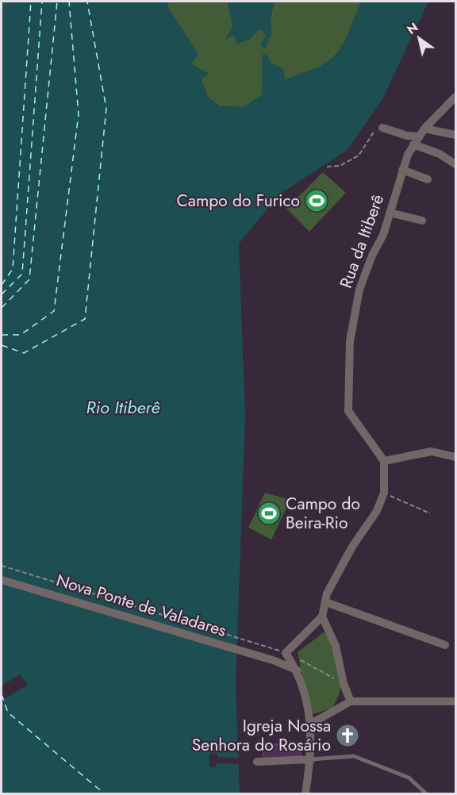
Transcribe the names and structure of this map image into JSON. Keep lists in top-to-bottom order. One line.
{"streets":{"street":["Rua da Itiberê","Nova Ponte de Valadares"]},"water":["Rio Itiberê"],"places":{"sports":["Campo do Furico","Campo do Beira-Rio"],"church":["Igreja Nossa Senhora do Rosário"]},"north":"top left"}
